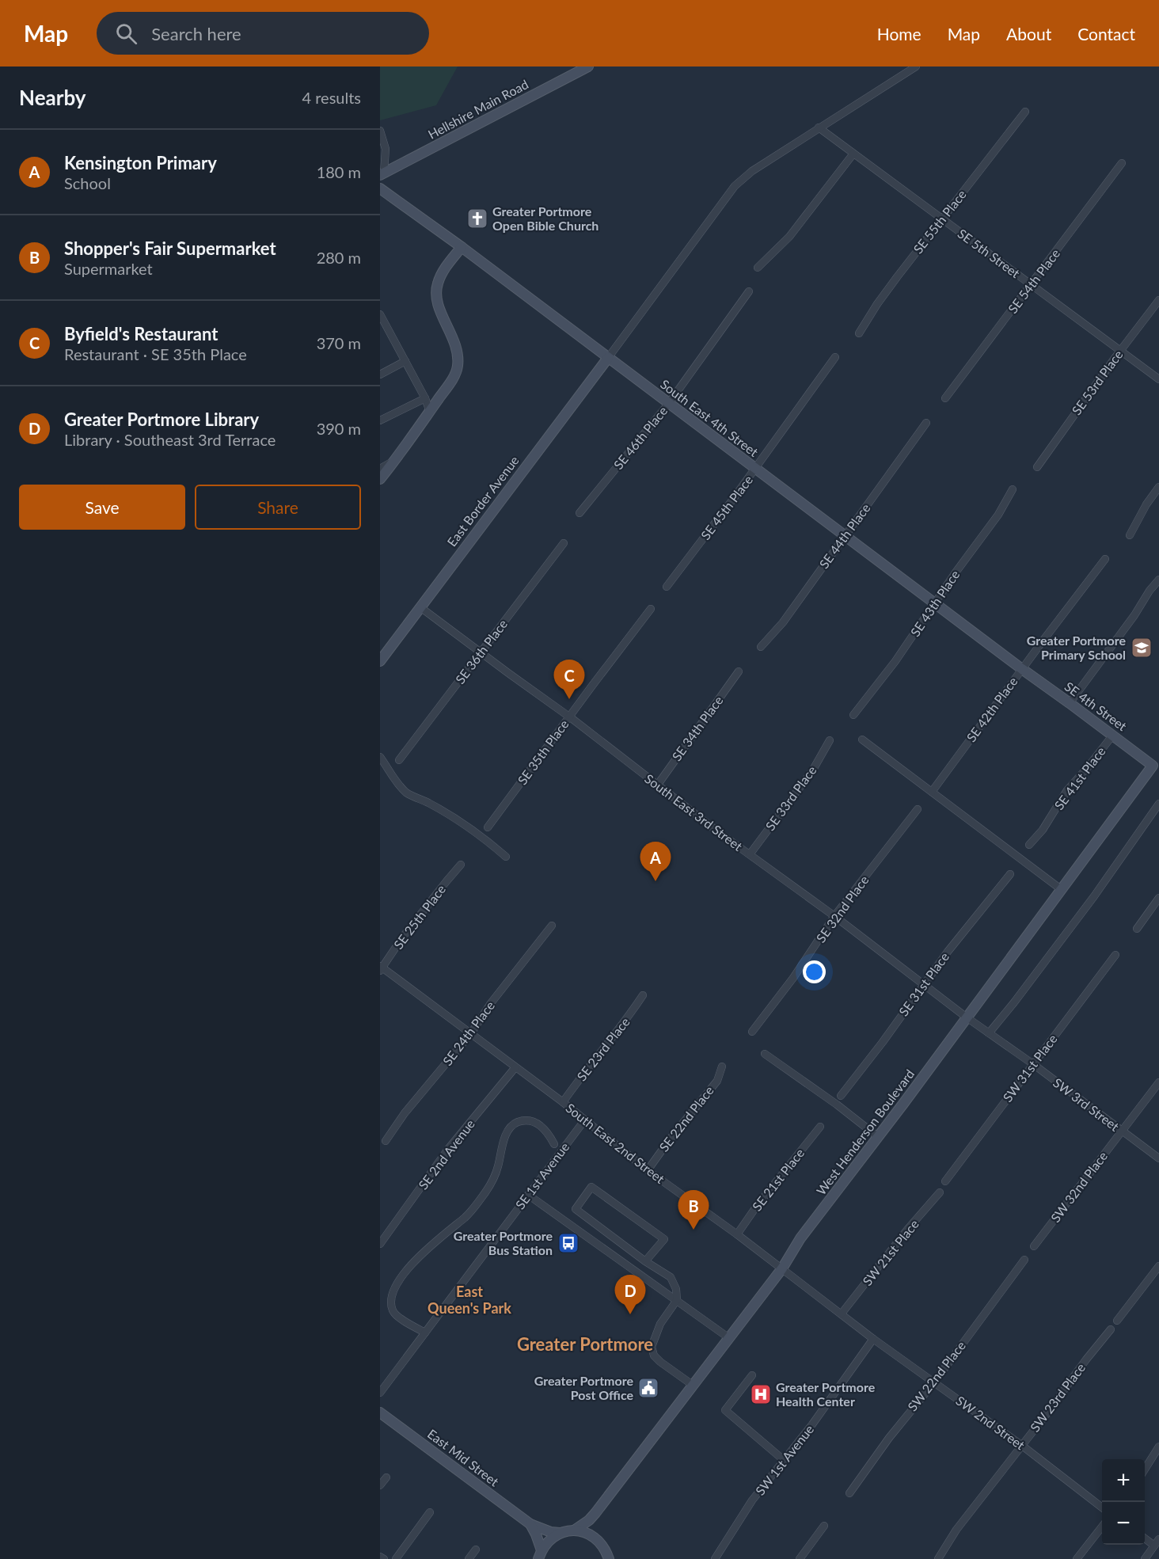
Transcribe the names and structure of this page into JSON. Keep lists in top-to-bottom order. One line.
{"streets":{"street":["Hellshire Main Road","SE 55th Place","SE 5th Street","SE 54th Place","SE 53rd Place","South East 4th Street","SE 46th Place","East Border Avenue","SE 45th Place","SE 44th Place","SE 43th Place","SE 36th Place","SE 4th Street","SE 42th Place","SE 34th Place","SE 35th Place","SE 41st Place","SE 33rd Place","South East 3rd Street","SE 32nd Place","SE 25th Place","SE 31st Place","SE 24th Place","SE 23rd Place","SW 31st Place","SW 3rd Street","SE 22nd Place","West Henderson Boulevard","South East 2nd Street","SE 2nd Avenue","SE 1st Avenue","SE 21st Place","SW 32nd Place","SW 21st Place","SW 22nd Place","SW 23rd Place","SW 2nd Street","East Mid Street","SW 1st Avenue"]},"crossings":[["SE 55th Place","SE 5th Street"],["SE 5th Street","SE 54th Place"],["SE 5th Street","SE 53rd Place"],["South East 4th Street","SE 46th Place"],["South East 4th Street","East Border Avenue"],["South East 4th Street","SE 45th Place"],["South East 4th Street","SE 44th Place"],["South East 4th Street","SE 43th Place"],["South East 4th Street","SE 4th Street"],["South East 4th Street","SE 42th Place"],["East Border Avenue","South East 3rd Street"],["SE 36th Place","South East 3rd Street"],["SE 4th Street","SE 42th Place"],["SE 4th Street","SE 41st Place"],["SE 4th Street","West Henderson Boulevard"],["SE 34th Place","South East 3rd Street"],["SE 35th Place","South East 3rd Street"],["SE 33rd Place","South East 3rd Street"],["South East 3rd Street","SE 32nd Place"],["South East 3rd Street","SE 31st Place"],["South East 3rd Street","SW 3rd Street"],["South East 3rd Street","West Henderson Boulevard"],["SE 25th Place","South East 2nd Street"],["SE 24th Place","South East 2nd Street"],["SE 23rd Place","South East 2nd Street"],["SW 31st Place","SW 3rd Street"],["SW 3rd Street","West Henderson Boulevard"],["SW 3rd Street","SW 32nd Place"],["SE 22nd Place","South East 2nd Street"],["West Henderson Boulevard","South East 2nd Street"],["South East 2nd Street","SE 2nd Avenue"],["South East 2nd Street","SE 1st Avenue"],["South East 2nd Street","SE 21st Place"],["South East 2nd Street","SW 21st Place"],["South East 2nd Street","SW 2nd Street"],["South East 2nd Street","SW 1st Avenue"],["SW 22nd Place","SW 2nd Street"],["SW 23rd Place","SW 2nd Street"],["SW 2nd Street","SW 1st Avenue"]],"districts":["East Queen's Park","Greater Portmore"],"places":{"church":["Greater Portmore Open Bible Church"],"school or university":["Greater Portmore Primary School"],"bus stop":["Greater Portmore Bus Station"],"public building":["Greater Portmore Post Office"],"hospital":["Greater Portmore Health Center"]},"page":{"header":"Map","search":"Search here","nav":["Home","Map","About","Contact"],"heading":["Nearby","4 results"],"list":[{"mark":"A","name":"Kensington Primary","note":"School","value":"180 m"},{"mark":"B","name":"Shopper's Fair Supermarket","note":"Supermarket","value":"280 m"},{"mark":"C","name":"Byfield's Restaurant","note":"Restaurant · SE 35th Place","value":"370 m"},{"mark":"D","name":"Greater Portmore Library","note":"Library · Southeast 3rd Terrace","value":"390 m"}],"buttons":["Save","Share"],"pins":["C","A","B","D"],"map_buttons":["+","−"]}}
